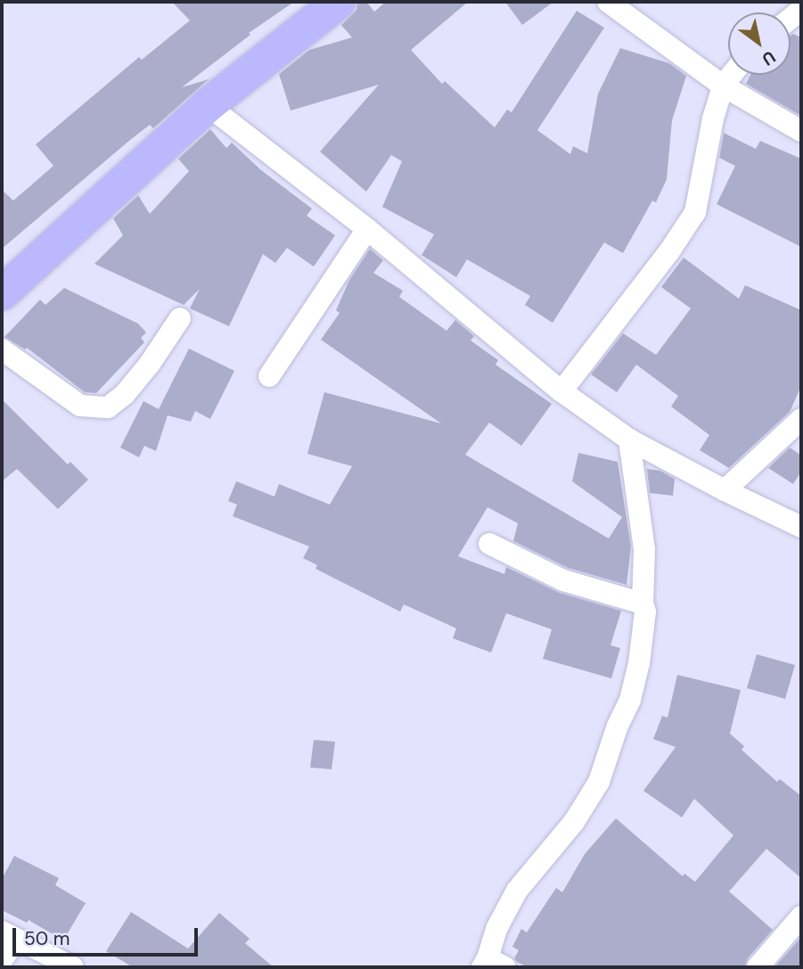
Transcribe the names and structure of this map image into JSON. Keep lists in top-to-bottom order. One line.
{"scale_bar":"50 m","north":"bottom right"}
